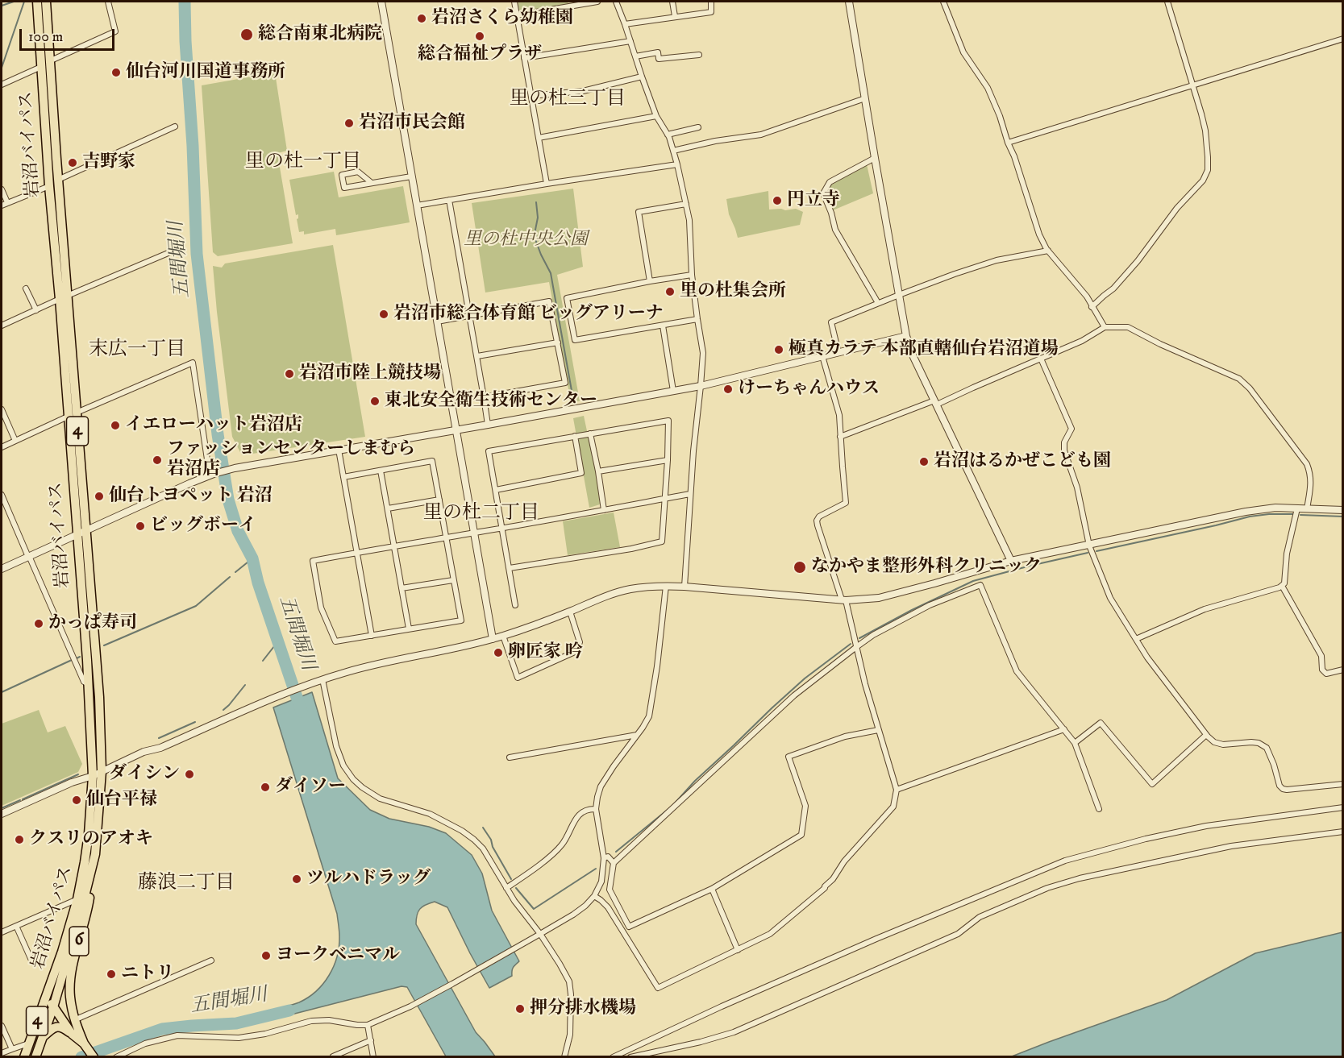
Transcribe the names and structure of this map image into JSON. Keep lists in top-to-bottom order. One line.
{"streets":{"highway":["岩沼バイパス","4","6"]},"crossings":[["岩沼バイパス","6"]],"districts":["里の杜三丁目","里の杜一丁目","末広一丁目","里の杜二丁目","藤浪二丁目"],"water":["五間堀川"],"parks":["里の杜中央公園"],"places":["岩沼さくら幼稚園","総合南東北病院","総合福祉プラザ","仙台河川国道事務所","岩沼市民会館","吉野家","円立寺","里の杜集会所","岩沼市総合体育館 ビッグアリーナ","極真カラテ 本部直轄仙台岩沼道場","岩沼市陸上競技場","けーちゃんハウス","東北安全衛生技術センター","イエローハット岩沼店","ファッションセンターしまむら 岩沼店","岩沼はるかぜこども園","仙台トヨペット 岩沼","ビッグボーイ","なかやま整形外科クリニック","かっぱ寿司","卵匠家 吟","ダイシン","ダイソー","仙台平禄","クスリのアオキ","ツルハドラッグ","ヨークベニマル","ニトリ","押分排水機場"],"scale_bar":"100 m"}
